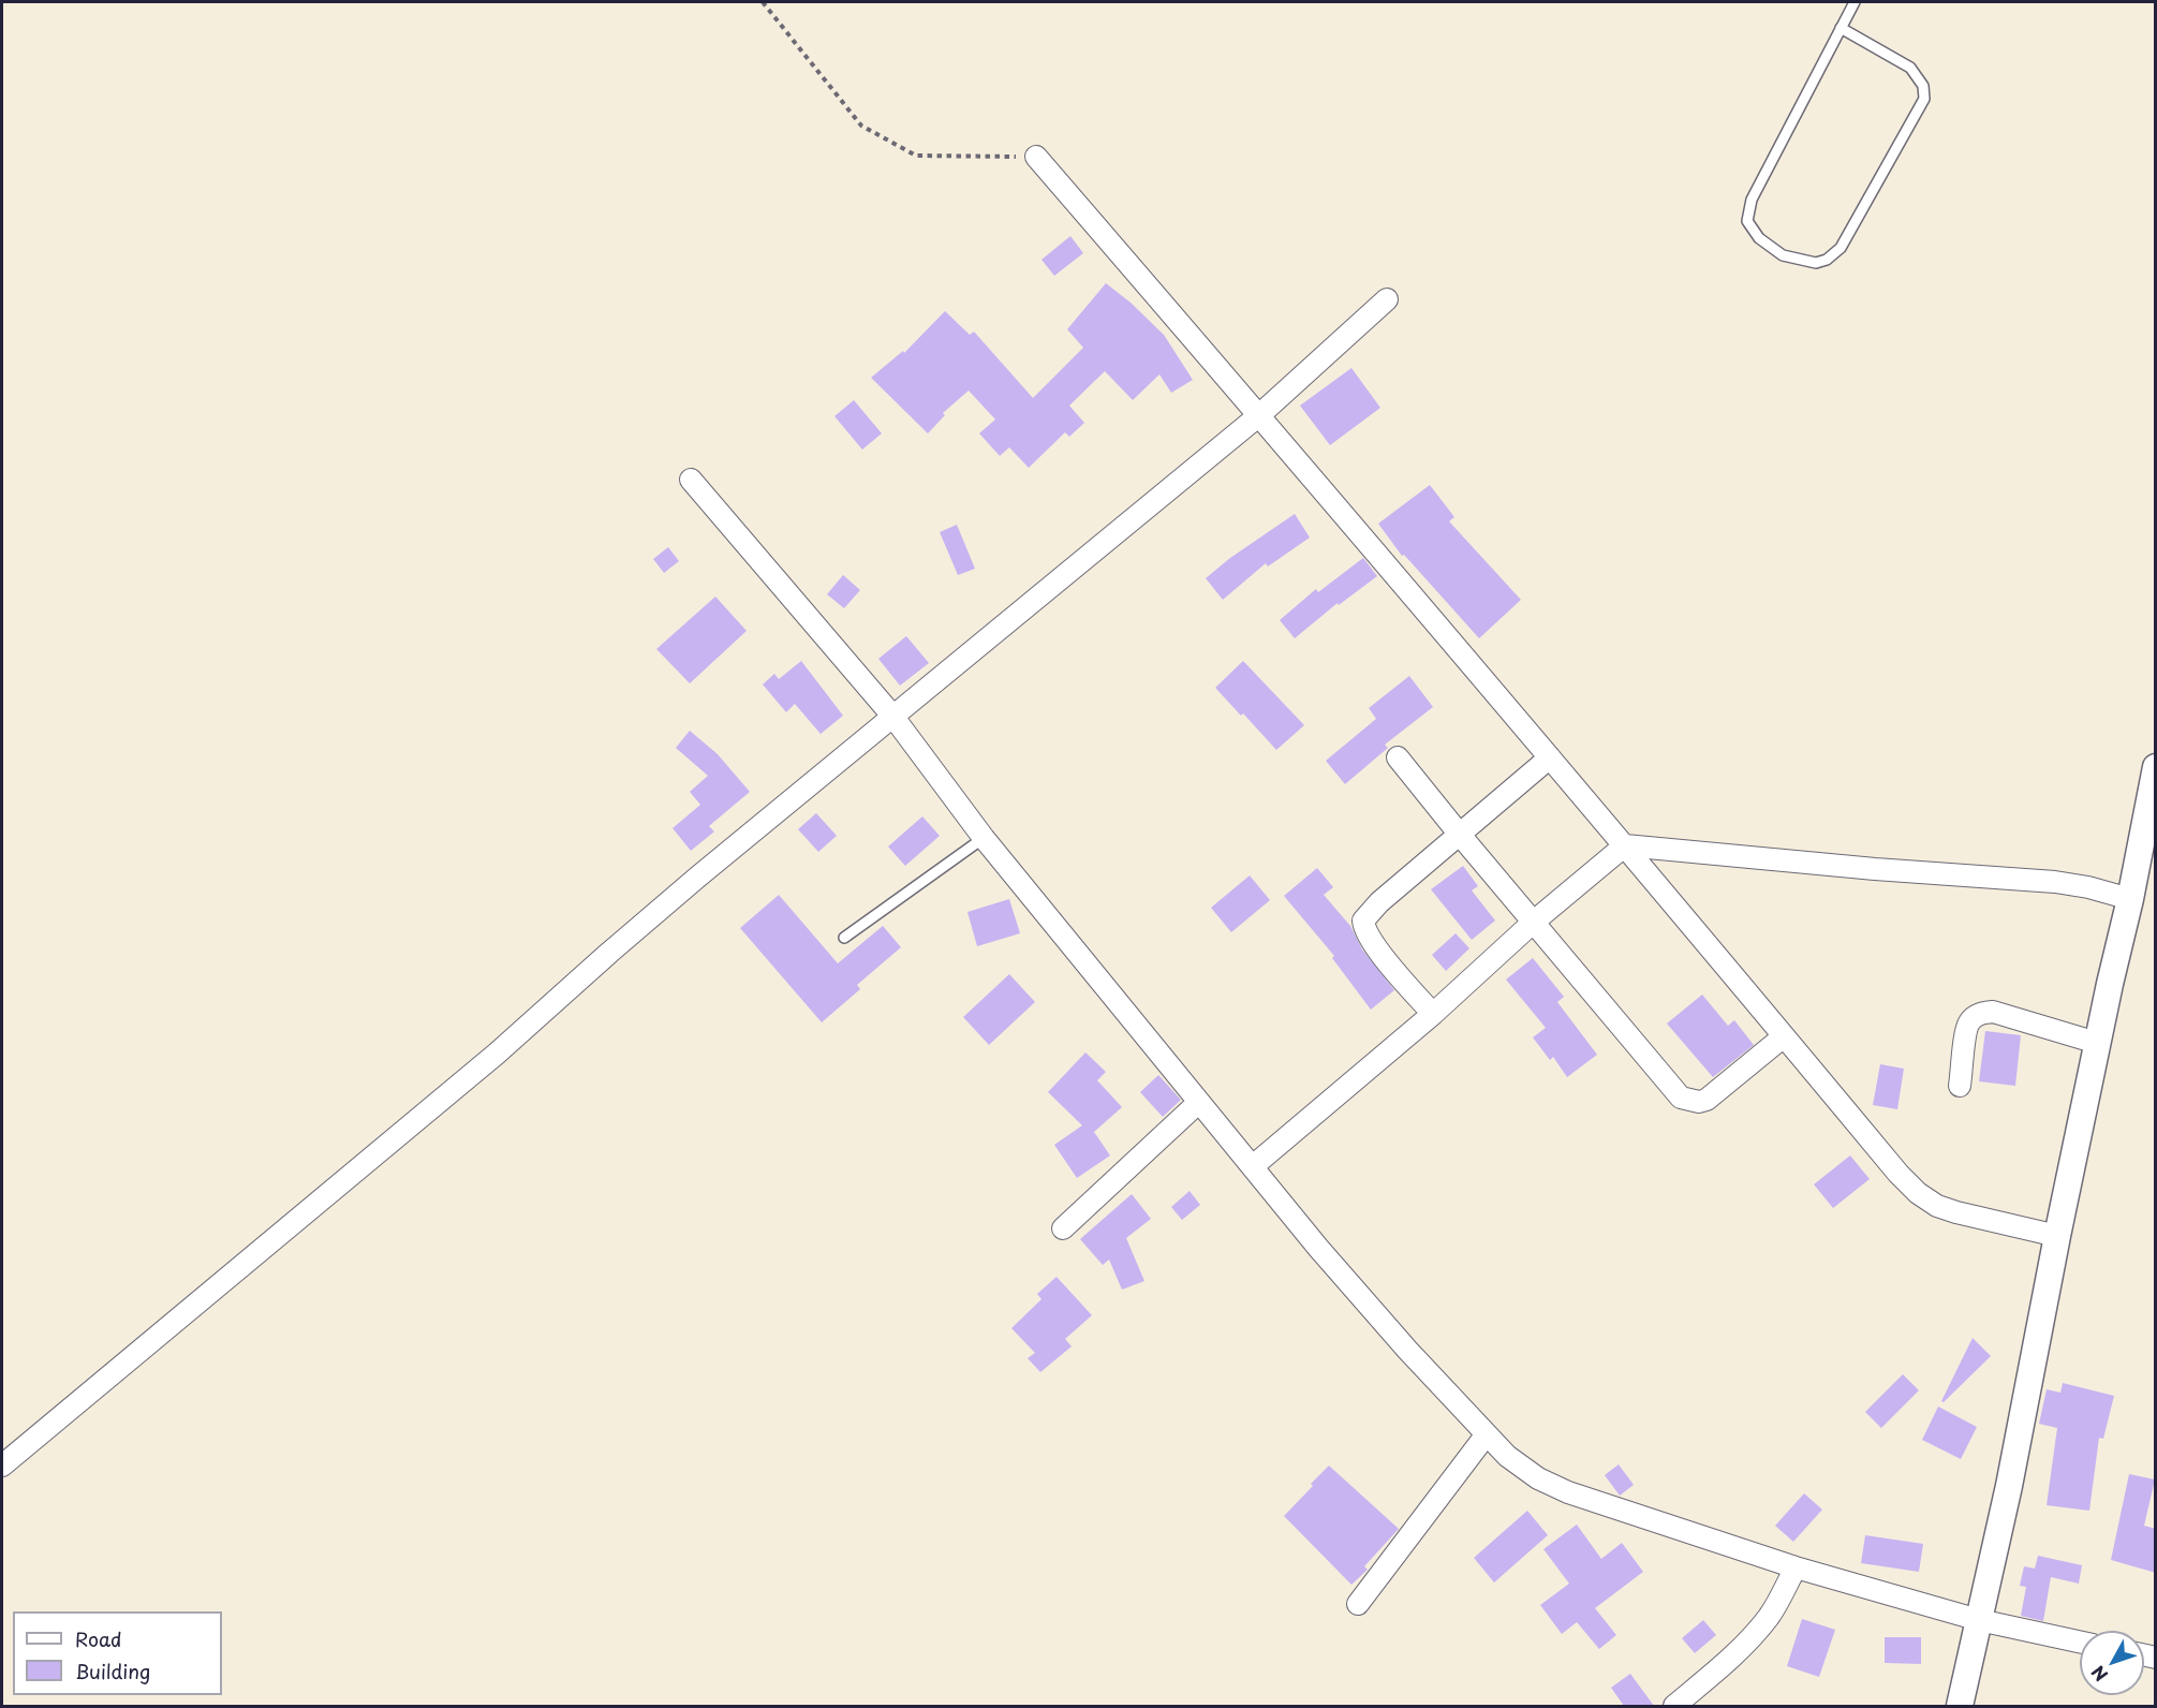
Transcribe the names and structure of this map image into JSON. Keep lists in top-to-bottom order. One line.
{"legend":["Road","Building"],"north":"bottom left"}
